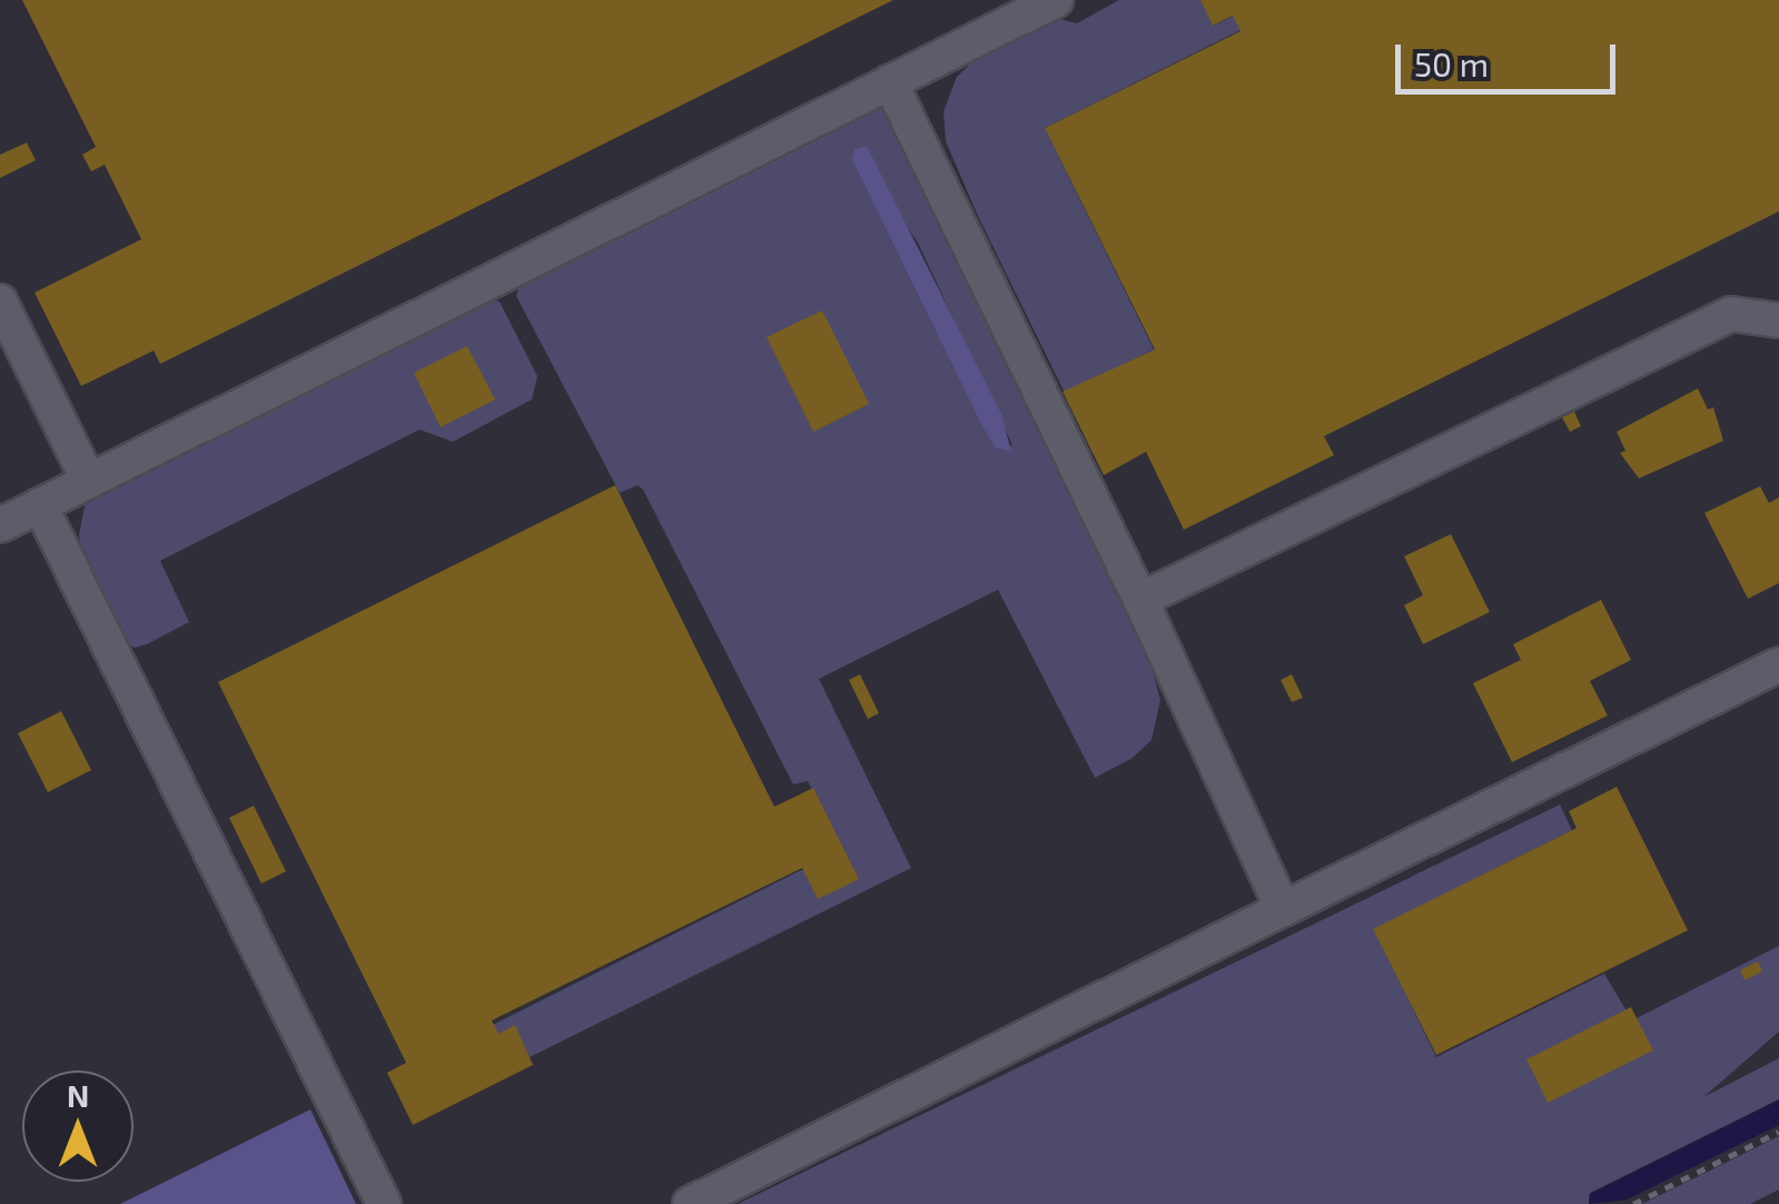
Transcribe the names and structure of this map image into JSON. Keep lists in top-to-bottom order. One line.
{"scale_bar":"50 m","north":"top"}
